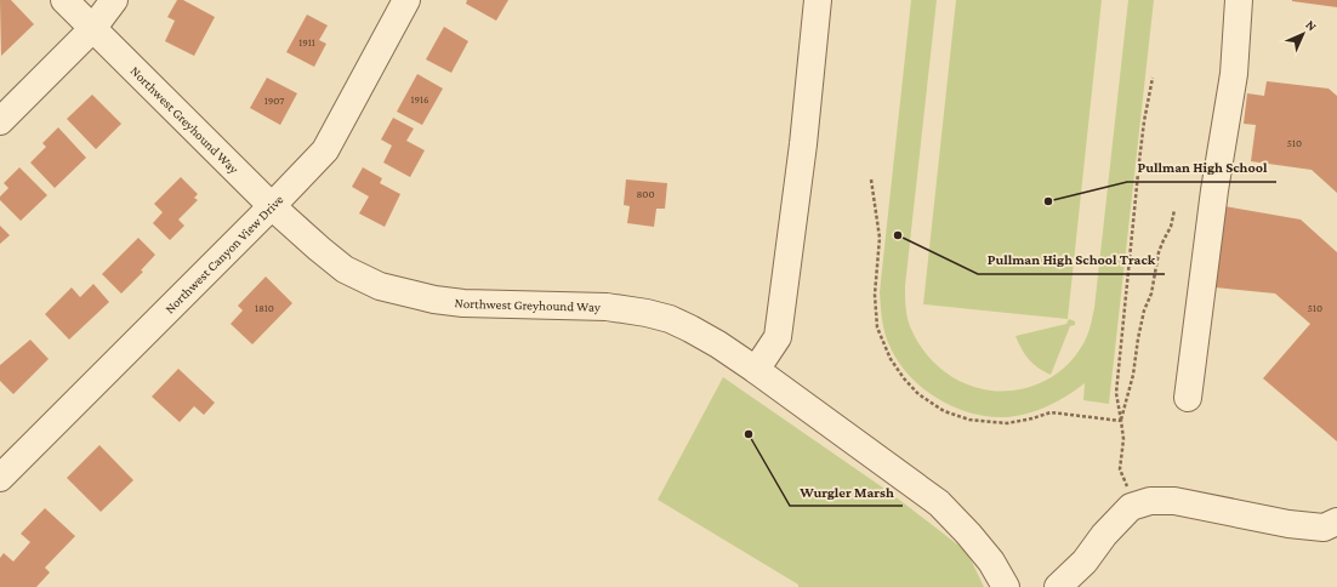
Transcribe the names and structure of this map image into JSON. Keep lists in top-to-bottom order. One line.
{"streets":{"street":["Northwest Greyhound Way","Northwest Canyon View Drive"]},"crossings":[["Northwest Greyhound Way","Northwest Canyon View Drive"]],"places":["Pullman High School","Pullman High School Track","Wurgler Marsh"],"house_numbers":["1911","1916","1907","510","800","1810","510"],"north":"top right"}
